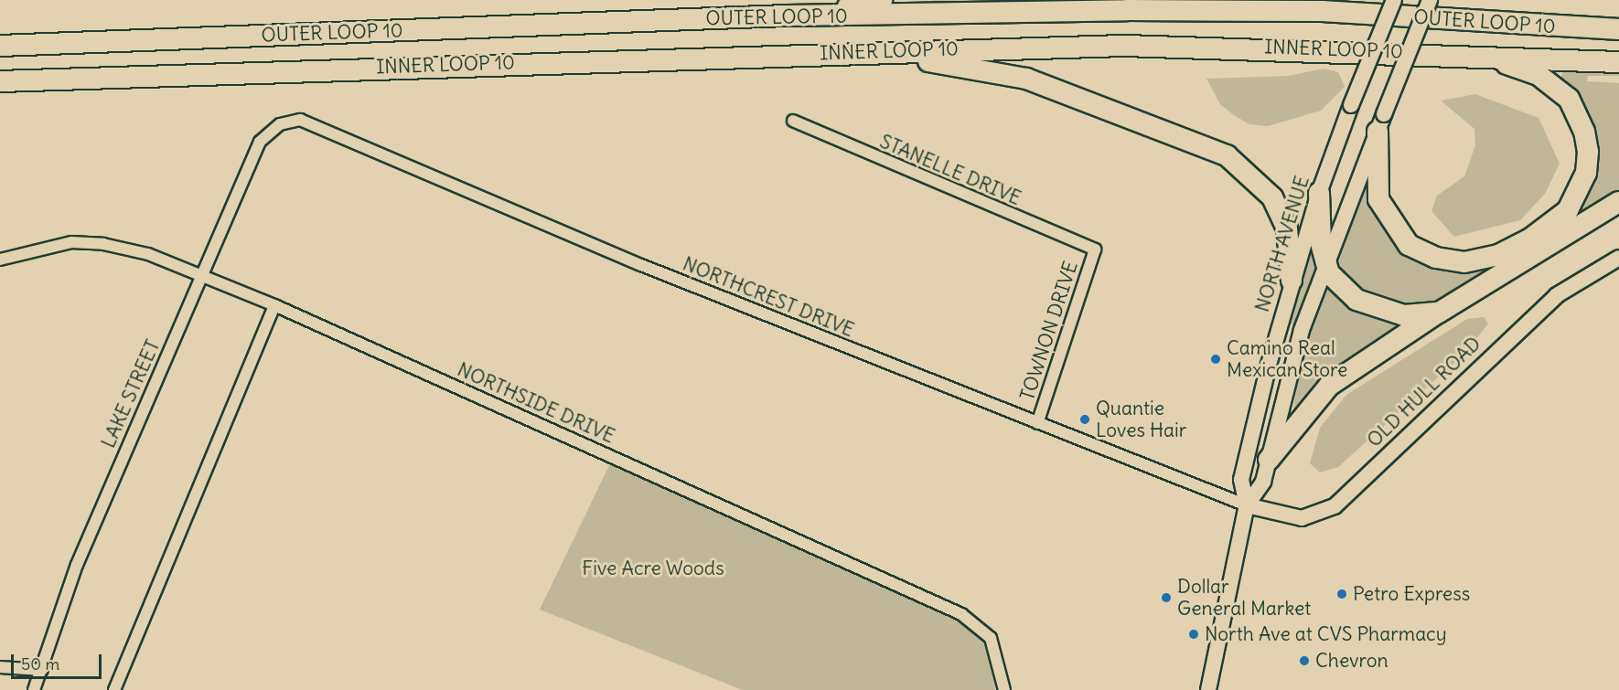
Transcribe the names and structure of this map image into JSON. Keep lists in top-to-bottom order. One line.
{"streets":{"highway":["OUTER LOOP 10","INNER LOOP 10"],"main road":["NORTH AVENUE","OLD HULL ROAD"],"street":["STANELLE DRIVE","NORTHCREST DRIVE","TOWNON DRIVE","LAKE STREET","NORTHSIDE DRIVE"]},"crossings":[["STANELLE DRIVE","TOWNON DRIVE"],["NORTH AVENUE","NORTHCREST DRIVE"],["NORTH AVENUE","OLD HULL ROAD"],["NORTHCREST DRIVE","TOWNON DRIVE"],["NORTHCREST DRIVE","OLD HULL ROAD"],["NORTHCREST DRIVE","LAKE STREET"],["LAKE STREET","NORTHSIDE DRIVE"]],"parks":["Five Acre Woods"],"places":["Camino Real Mexican Store","Quantie Loves Hair","Petro Express","Dollar General Market","North Ave at CVS Pharmacy","Chevron"],"scale_bar":"50 m"}
